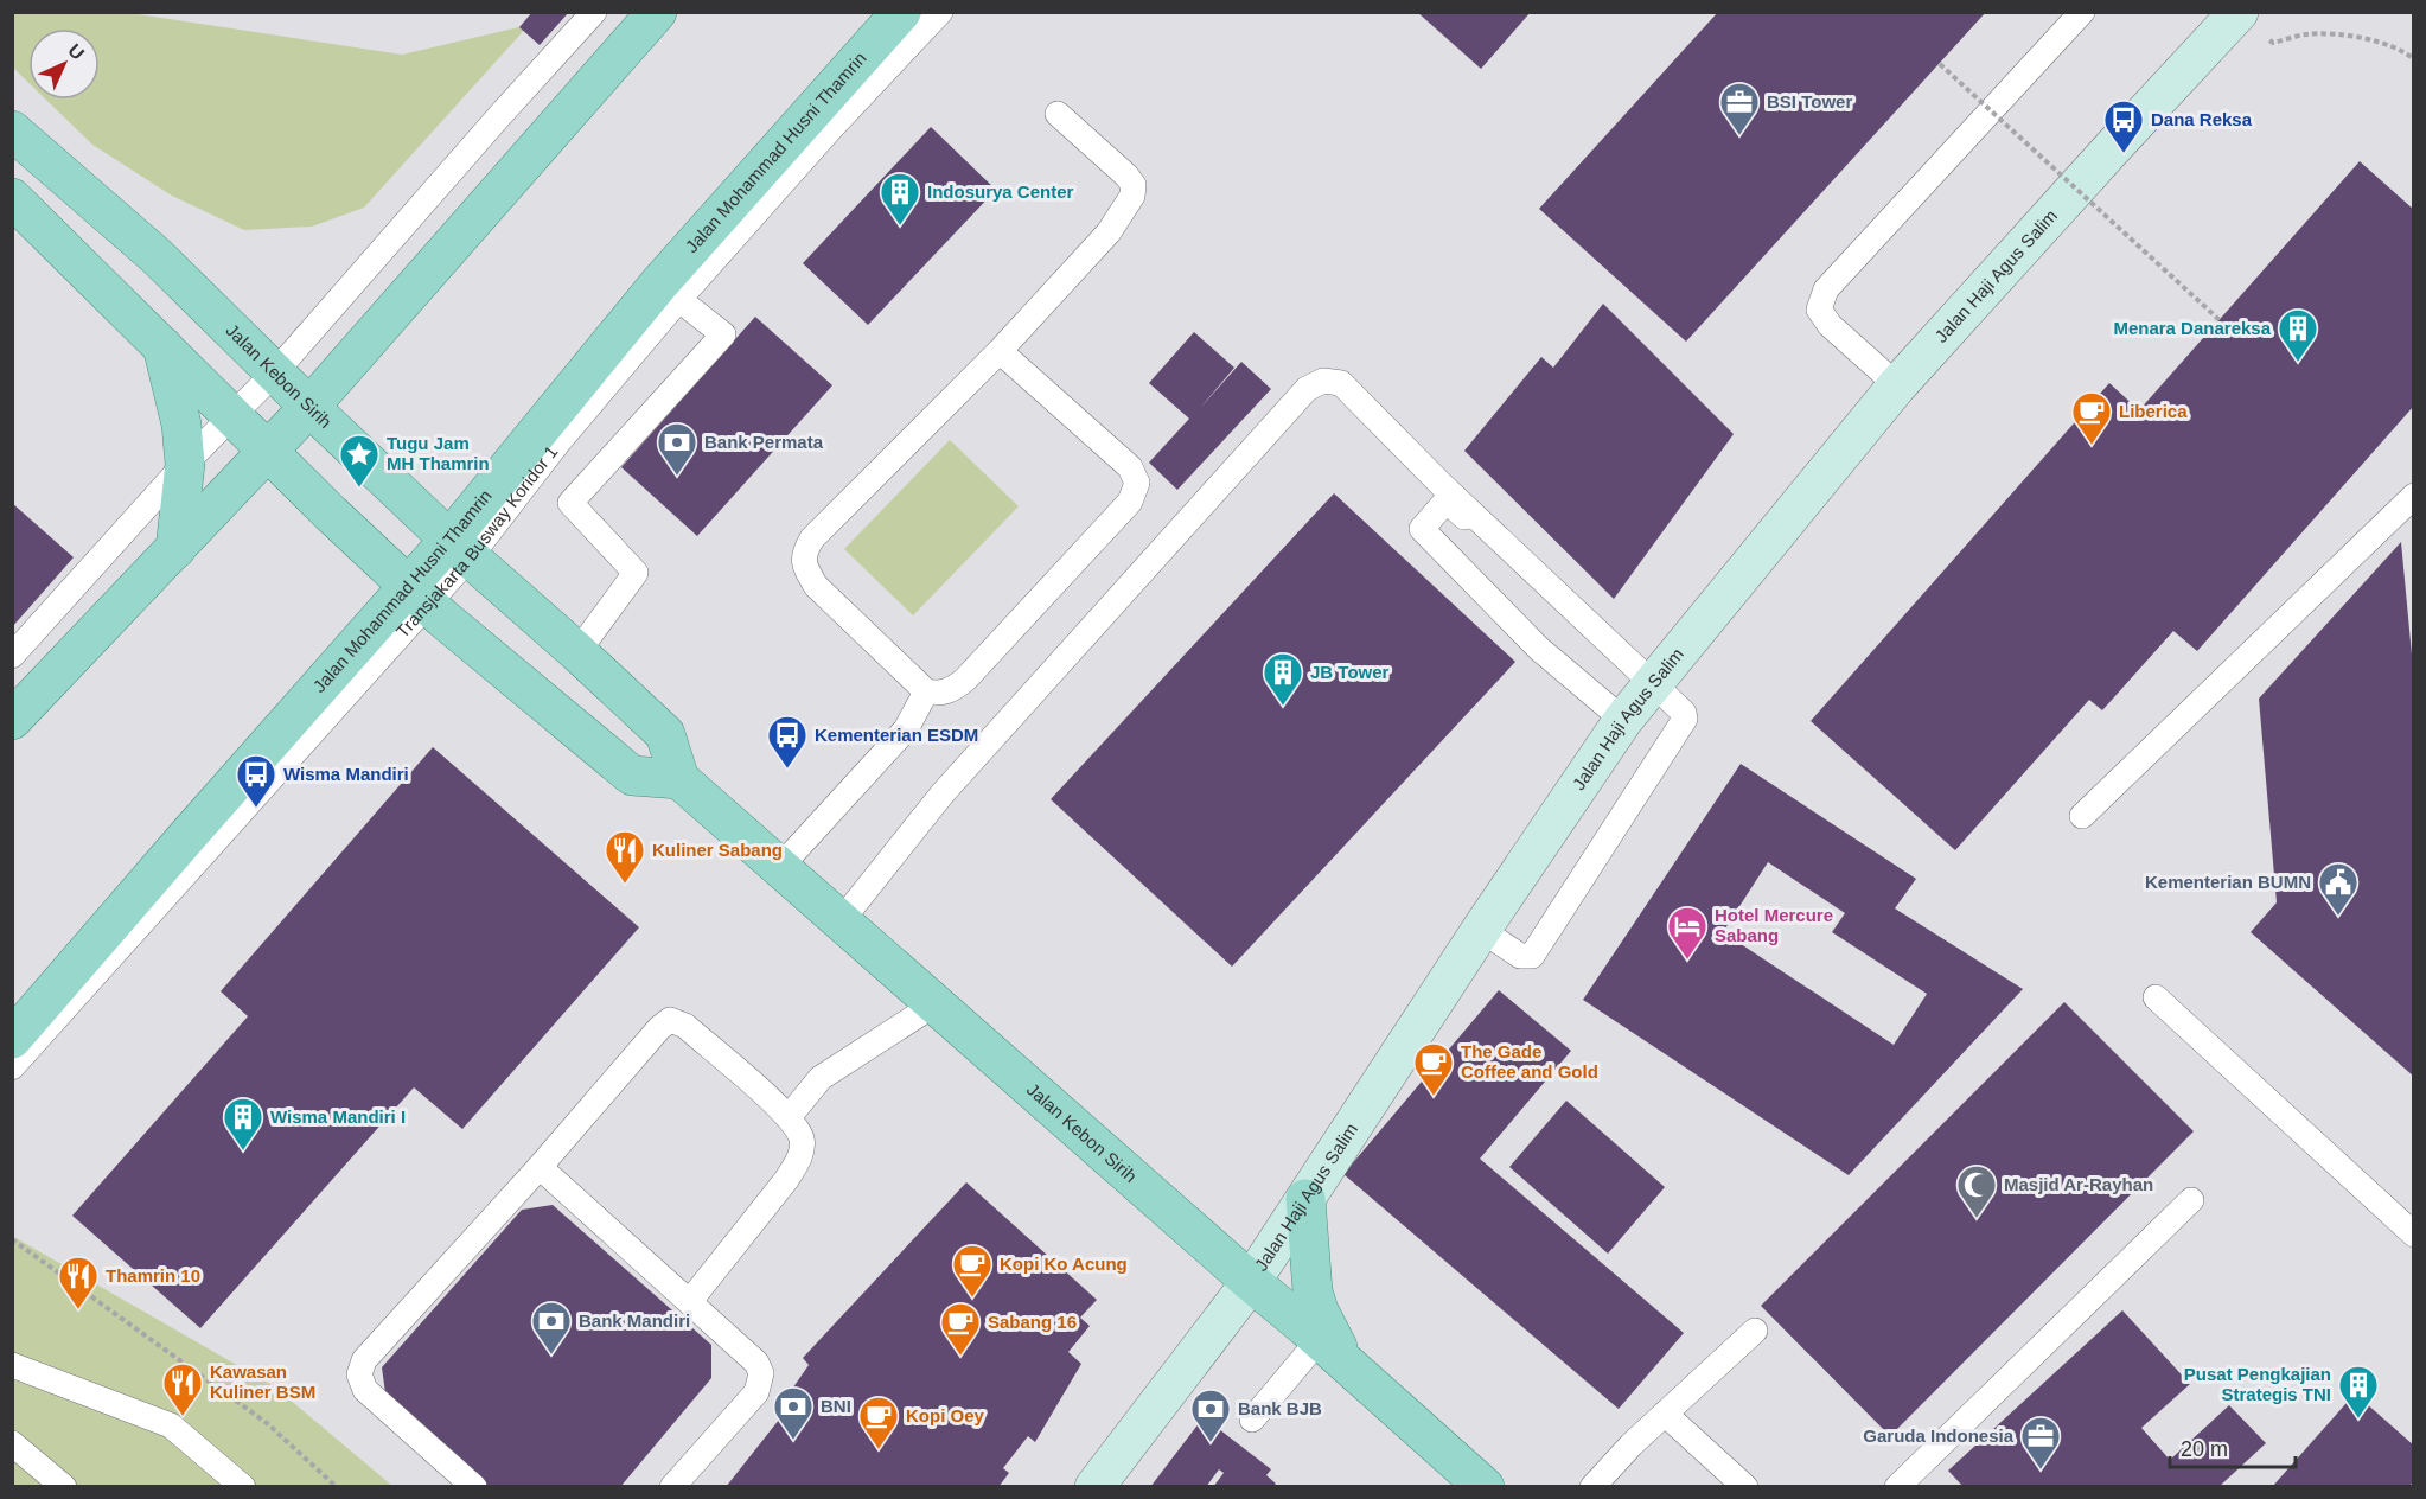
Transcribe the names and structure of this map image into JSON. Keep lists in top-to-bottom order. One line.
{"streets":{"main road":["Jalan Mohammad Husni Thamrin","Jalan Kebon Sirih"],"street":["Jalan Haji Agus Salim"],"lane":["Transjakarta Busway Koridor 1"]},"crossings":[["Jalan Mohammad Husni Thamrin","Jalan Kebon Sirih"],["Jalan Mohammad Husni Thamrin","Transjakarta Busway Koridor 1"],["Jalan Haji Agus Salim","Jalan Kebon Sirih"]],"places":{"office":["BSI Tower","Garuda Indonesia"],"bus stop":["Dana Reksa","Kementerian ESDM","Wisma Mandiri"],"building":["Indosurya Center","Menara Danareksa","JB Tower","Wisma Mandiri I","Pusat Pengkajian Strategis TNI"],"cafe":["Liberica","The Gade Coffee and Gold","Kopi Ko Acung","Sabang 16","Kopi Oey"],"bank":["Bank Permata","Bank Mandiri","BNI","Bank BJB"],"place":["Tugu Jam MH Thamrin"],"restaurant":["Kuliner Sabang","Thamrin 10","Kawasan Kuliner BSM"],"public building":["Kementerian BUMN"],"hotel":["Hotel Mercure Sabang"],"mosque":["Masjid Ar-Rayhan"]},"scale_bar":"20 m","north":"top right"}
